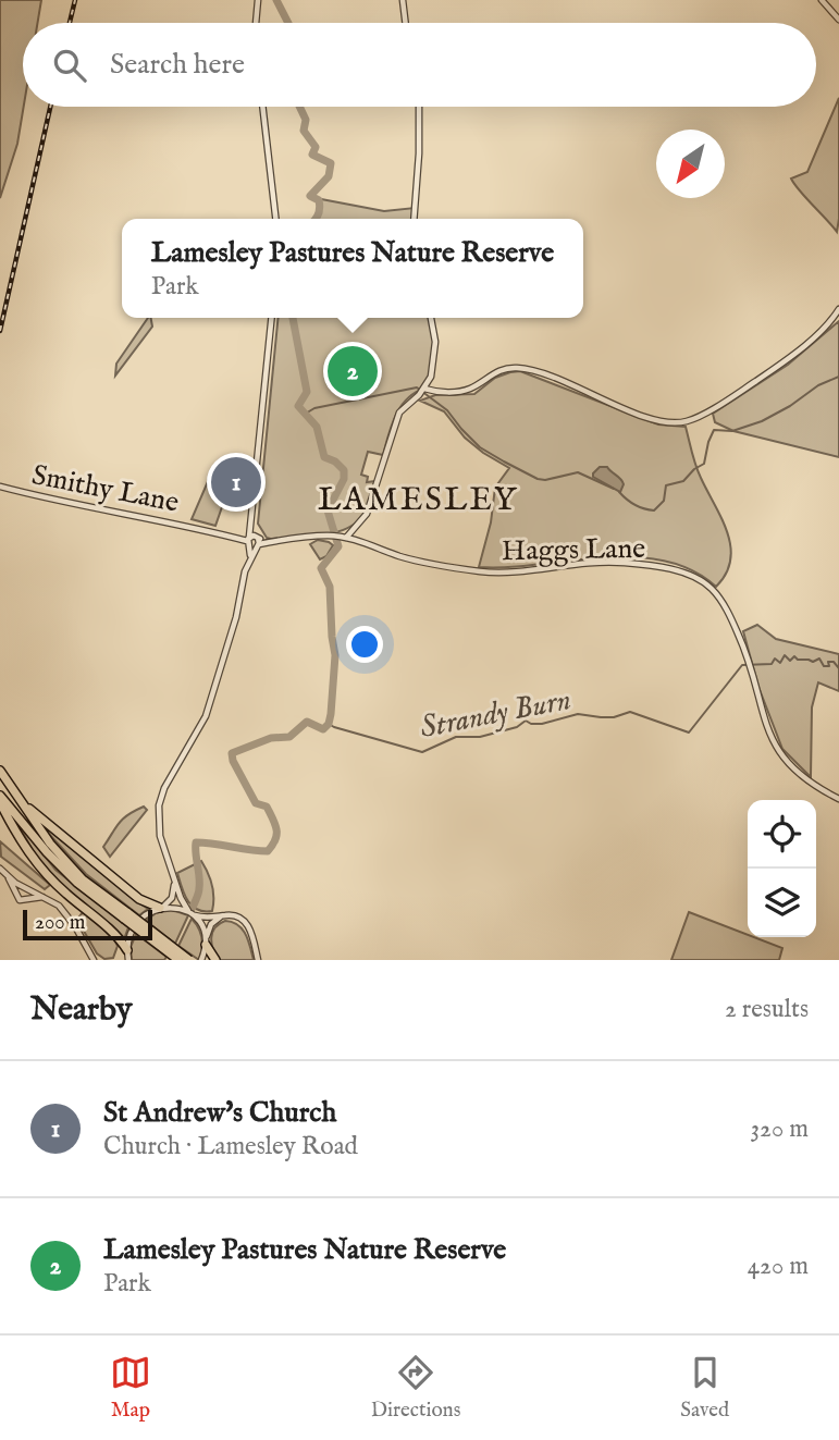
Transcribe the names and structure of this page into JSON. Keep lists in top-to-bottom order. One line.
{"streets":{"street":["Smithy Lane","Haggs Lane"]},"crossings":[["Smithy Lane","Haggs Lane"]],"districts":["LAMESLEY"],"water":["Strandy Burn"],"scale_bar":"200 m","north":"bottom left","page":{"search":"Search here","popup":["Lamesley Pastures Nature Reserve","Park"],"pins":["2","1"],"scale":"200 m","heading":["Nearby","2 results"],"list":[{"mark":"1","name":"St Andrew's Church","note":"Church · Lamesley Road","value":"320 m"},{"mark":"2","name":"Lamesley Pastures Nature Reserve","note":"Park","value":"420 m"}],"nav":["Map","Directions","Saved"]}}
